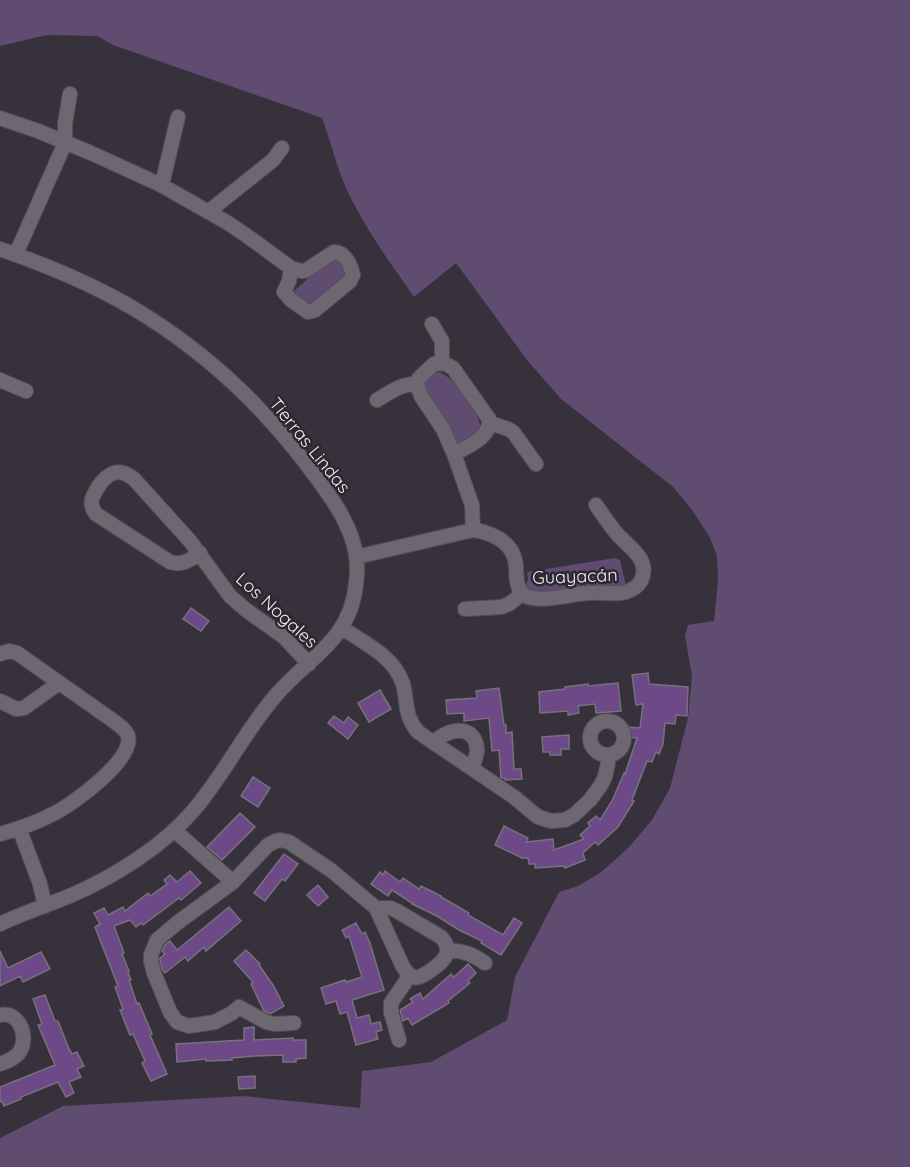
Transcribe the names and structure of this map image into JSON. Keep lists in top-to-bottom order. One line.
{"streets":{"street":["Tierras Lindas","Guayacán","Los Nogales"]},"crossings":[["Tierras Lindas","Los Nogales"]]}
